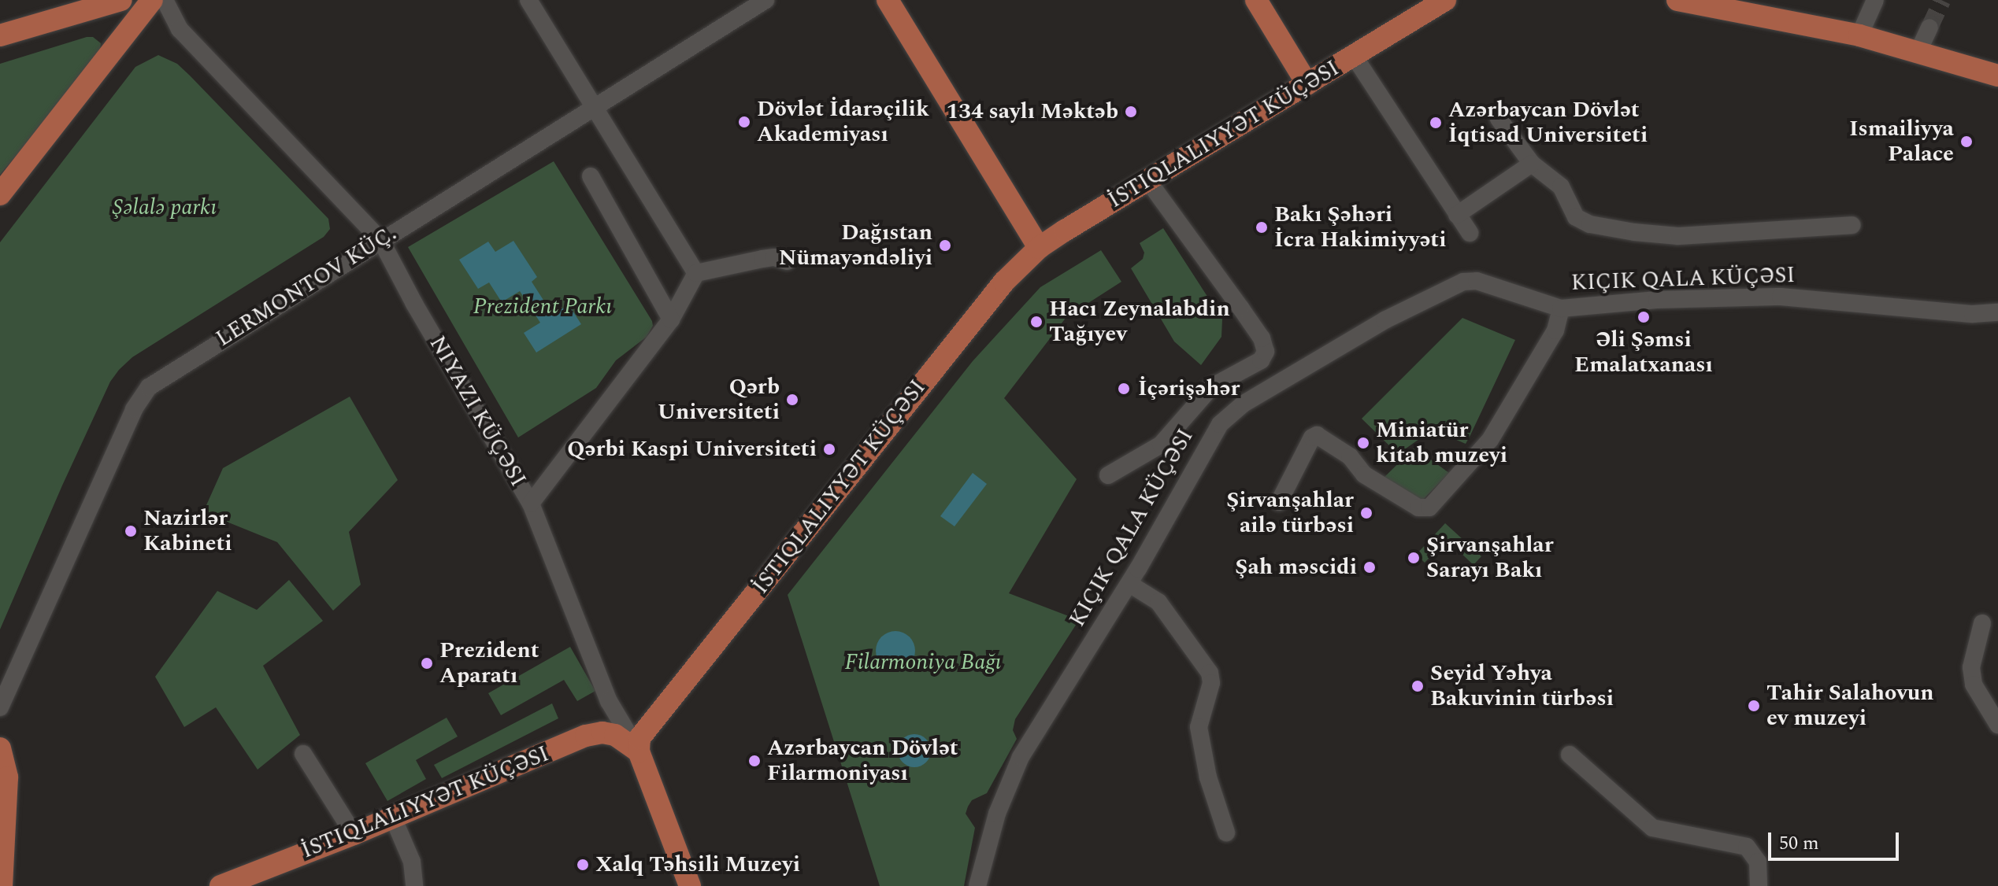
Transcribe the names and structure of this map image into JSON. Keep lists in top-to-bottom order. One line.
{"streets":{"main road":["İSTIQLALIYYƏT KÜÇƏSI","NIYAZI KÜÇƏSI"],"street":["KIÇIK QALA KÜÇƏSI","LERMONTOV KÜÇ."]},"crossings":[["İSTIQLALIYYƏT KÜÇƏSI","NIYAZI KÜÇƏSI"],["LERMONTOV KÜÇ.","NIYAZI KÜÇƏSI"]],"parks":["Şəlalə parkı","Prezident Parkı","Filarmoniya Bağı"],"places":["134 saylı Məktəb","Dövlət İdarəçilik Akademiyası","Azərbaycan Dövlət İqtisad Universiteti","Ismailiyya Palace","Bakı Şəhəri İcra Hakimiyyəti","Dağıstan Nümayəndəliyi","Əli Şəmsi Emalatxanası","Hacı Zeynalabdin Tağıyev","İçərişəhər","Qərb Universiteti","Miniatür kitab muzeyi","Qərbi Kaspi Universiteti","Şirvanşahlar ailə türbəsi","Nazirlər Kabineti","Şirvanşahlar Sarayı Bakı","Şah məscidi","Prezident Aparatı","Seyid Yəhya Bakuvinin türbəsi","Tahir Salahovun ev muzeyi","Azərbaycan Dövlət Filarmoniyası","Xalq Təhsili Muzeyi"],"scale_bar":"50 m"}
